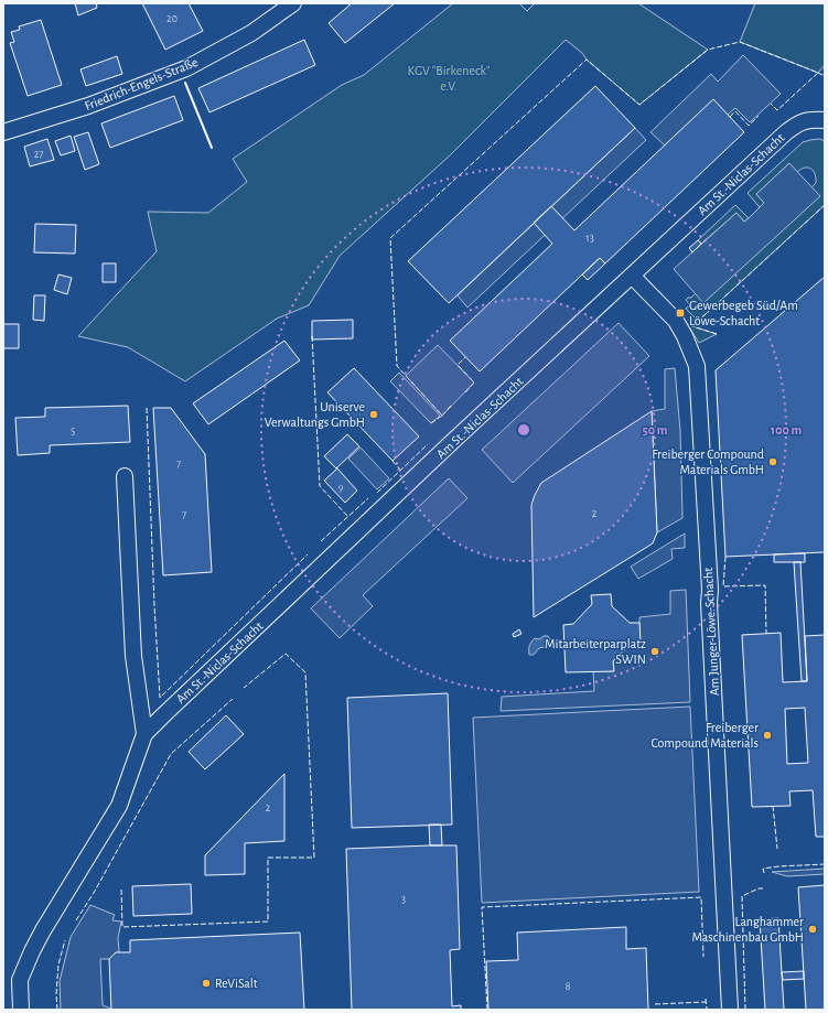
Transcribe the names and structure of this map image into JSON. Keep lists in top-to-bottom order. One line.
{"streets":{"street":["Friedrich-Engels-Straße","Am St.-Niclas-Schacht","Am Junger-Löwe-Schacht"]},"crossings":[["Am St.-Niclas-Schacht","Am Junger-Löwe-Schacht"]],"parks":["KGV \"Birkeneck\" e.V."],"places":{"transit":["Gewerbegeb Süd/Am Löwe-Schacht"],"other":["Uniserve Verwaltungs GmbH","Freiberger Compound Materials GmbH","Mitarbeiterparplatz SWIN","Freiberger Compound Materials","Langhammer Maschinenbau GmbH","ReViSalt"]},"house_numbers":["20","27","13","5","7","9","2","7","2","3","8"],"rings":["50 m","100 m"]}
